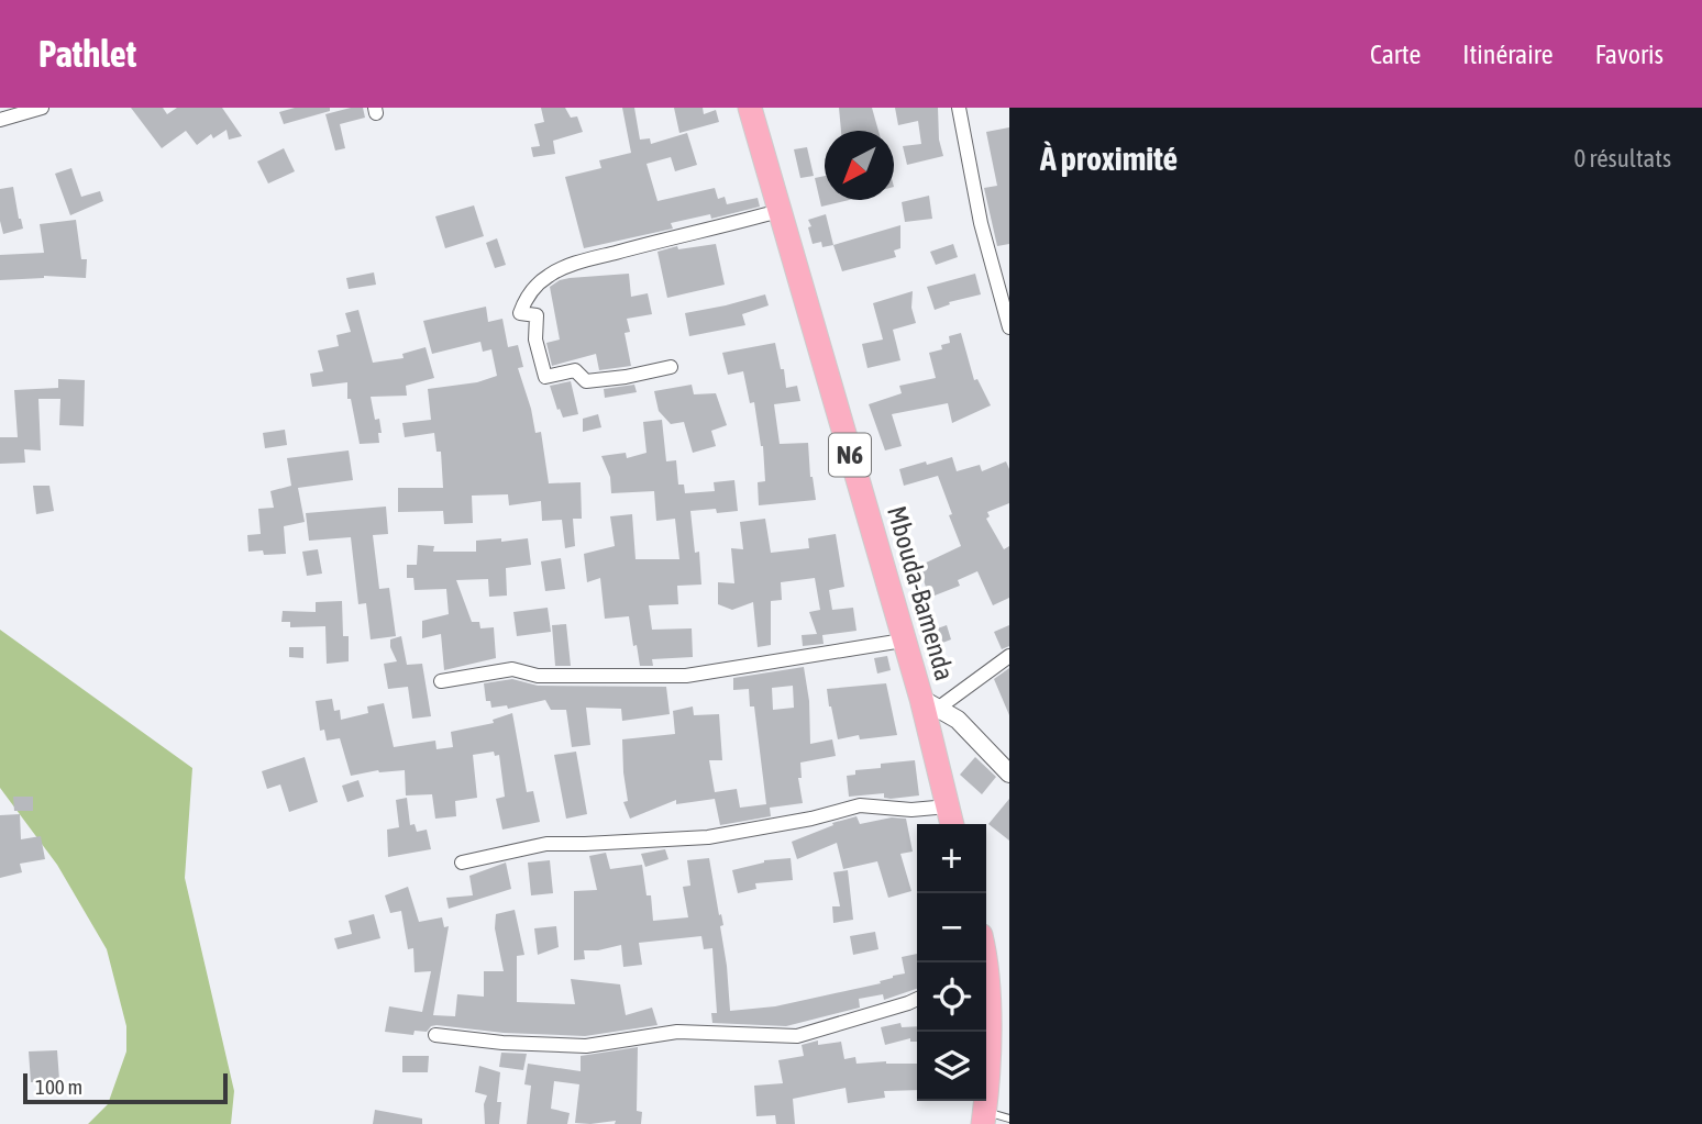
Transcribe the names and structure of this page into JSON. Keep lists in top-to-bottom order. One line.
{"streets":{"highway":["N6","Mbouda-Bamenda"]},"scale_bar":"100 m","north":"bottom left","page":{"header":"Pathlet","nav":["Carte","Itinéraire","Favoris"],"heading":["À proximité","0 résultats"],"map_buttons":["+","−"],"scale":"100 m"}}
